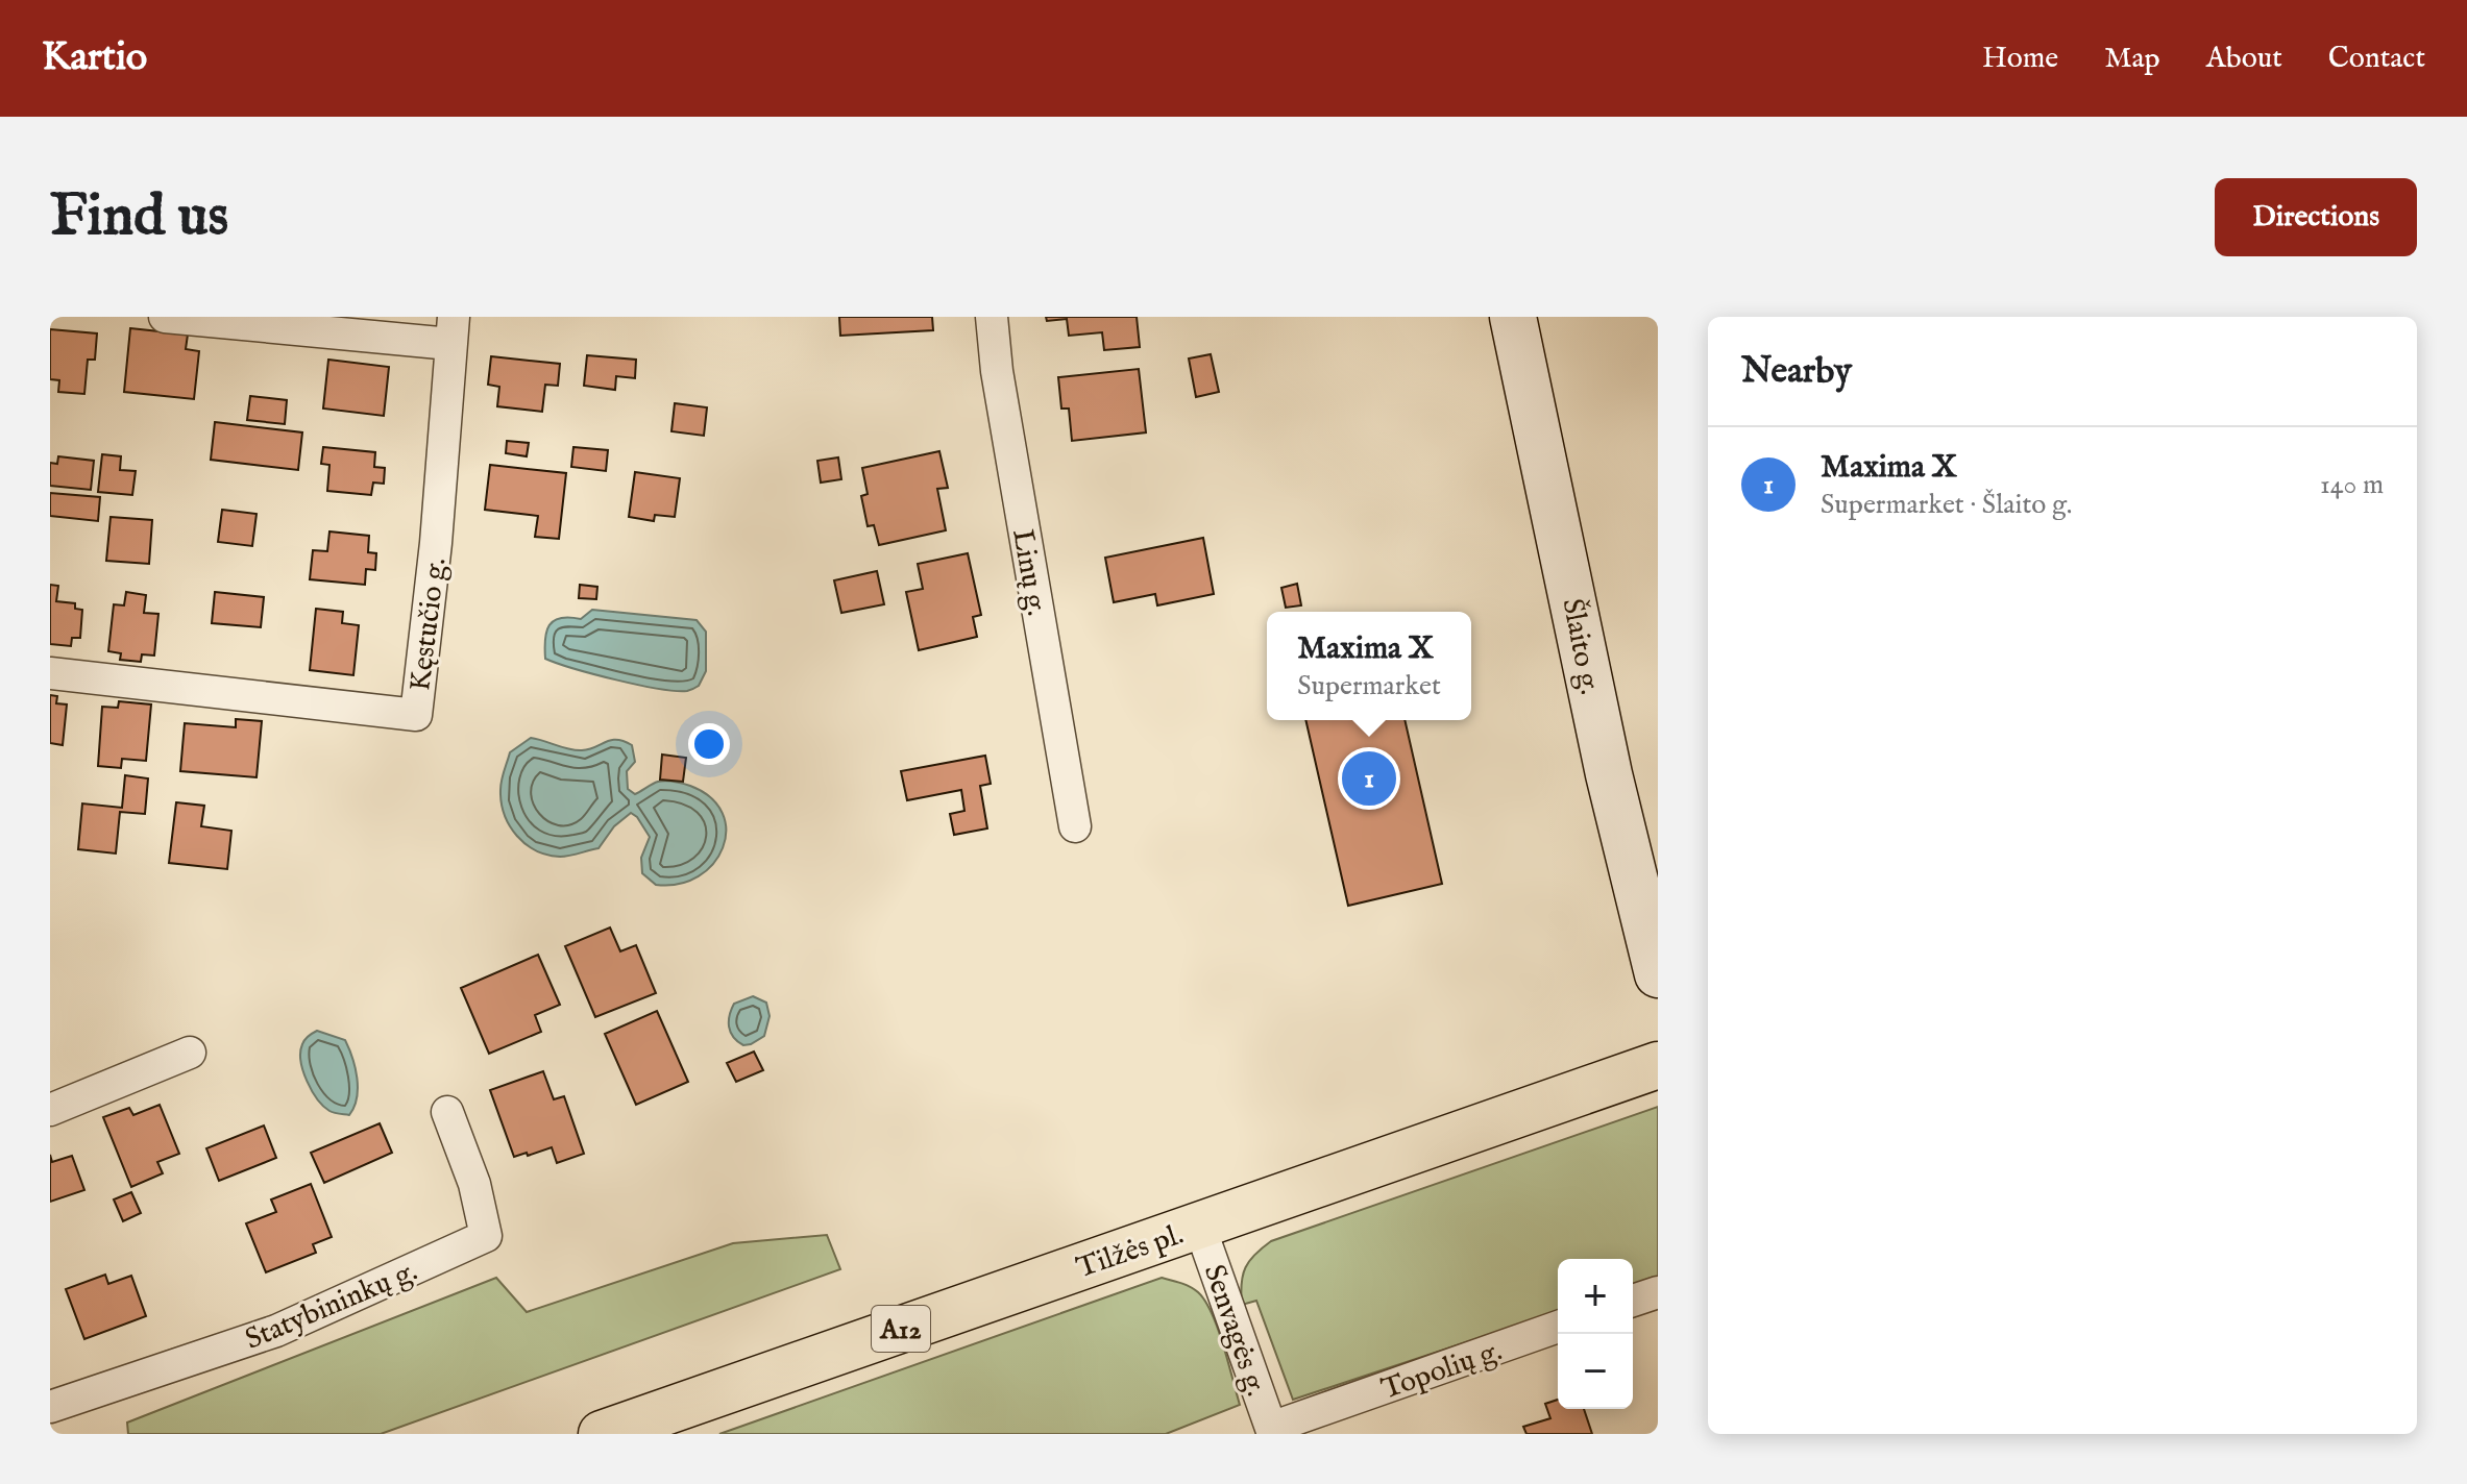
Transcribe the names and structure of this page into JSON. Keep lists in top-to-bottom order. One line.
{"streets":{"highway":["Tilžės pl.","A12"],"main road":["Šlaito g."],"street":["Linų g.","Kęstučio g.","Statybininkų g.","Senvagės g.","Topolių g."]},"crossings":[["Tilžės pl.","Senvagės g."],["Senvagės g.","Topolių g."]],"page":{"header":"Kartio","nav":["Home","Map","About","Contact"],"buttons":"Directions","title":"Find us","heading":"Nearby","list":[{"mark":"1","name":"Maxima X","note":"Supermarket · Šlaito g.","value":"140 m"}],"popup":["Maxima X","Supermarket"],"pins":"1","map_buttons":["+","−"]}}
